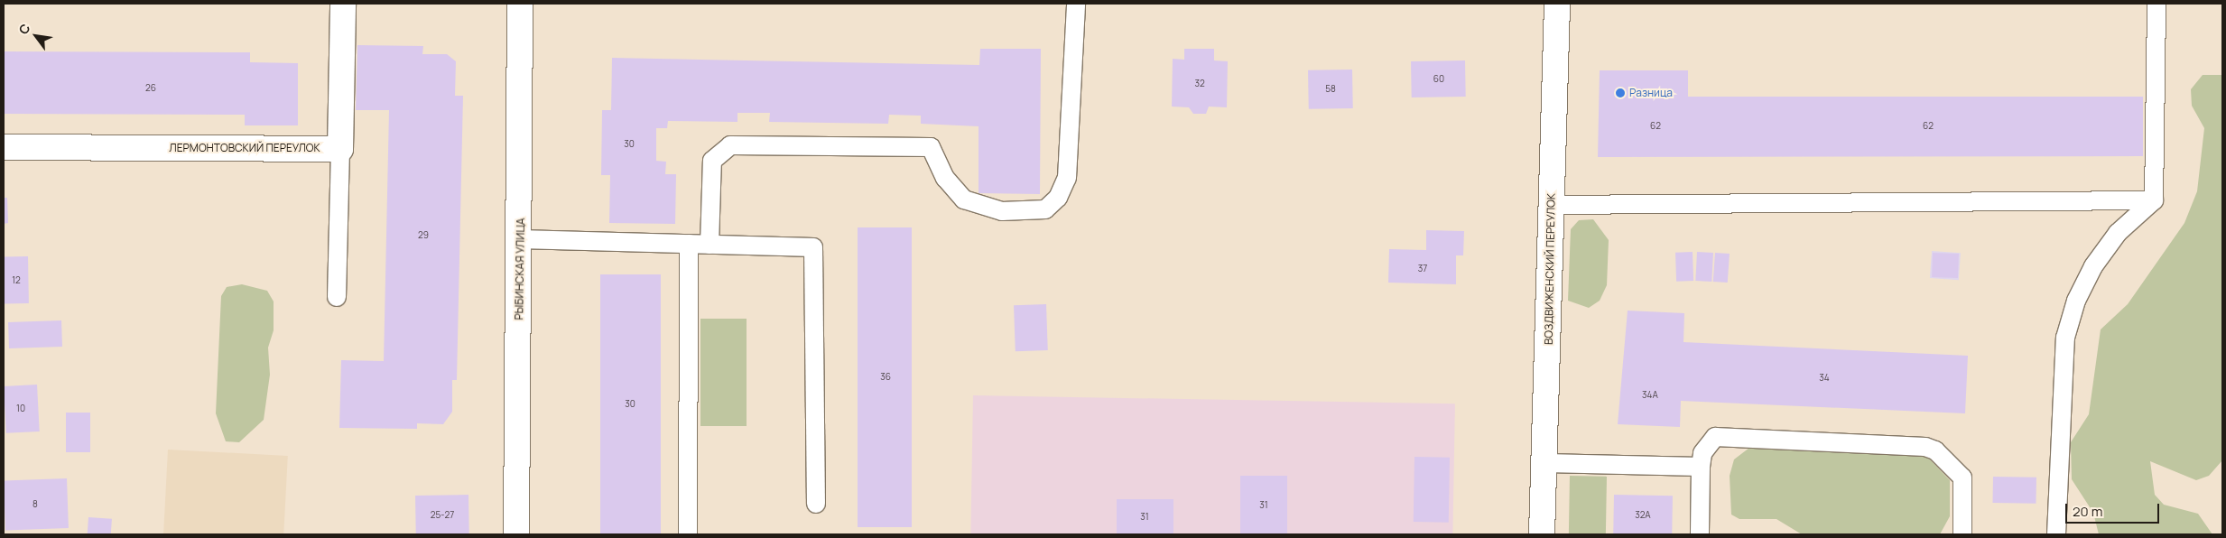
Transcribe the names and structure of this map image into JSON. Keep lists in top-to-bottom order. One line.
{"streets":{"street":["ЛЕРМОНТОВСКИЙ ПЕРЕУЛОК","РЫБИНСКАЯ УЛИЦА","ВОЗДВИЖЕНСКИЙ ПЕРЕУЛОК"]},"places":["Разница"],"house_numbers":["60","32","26","58","62","62","30","29","37","12","36","34","34А","30","10","8","31","25-27","32А","31"],"scale_bar":"20 m","north":"top left"}
